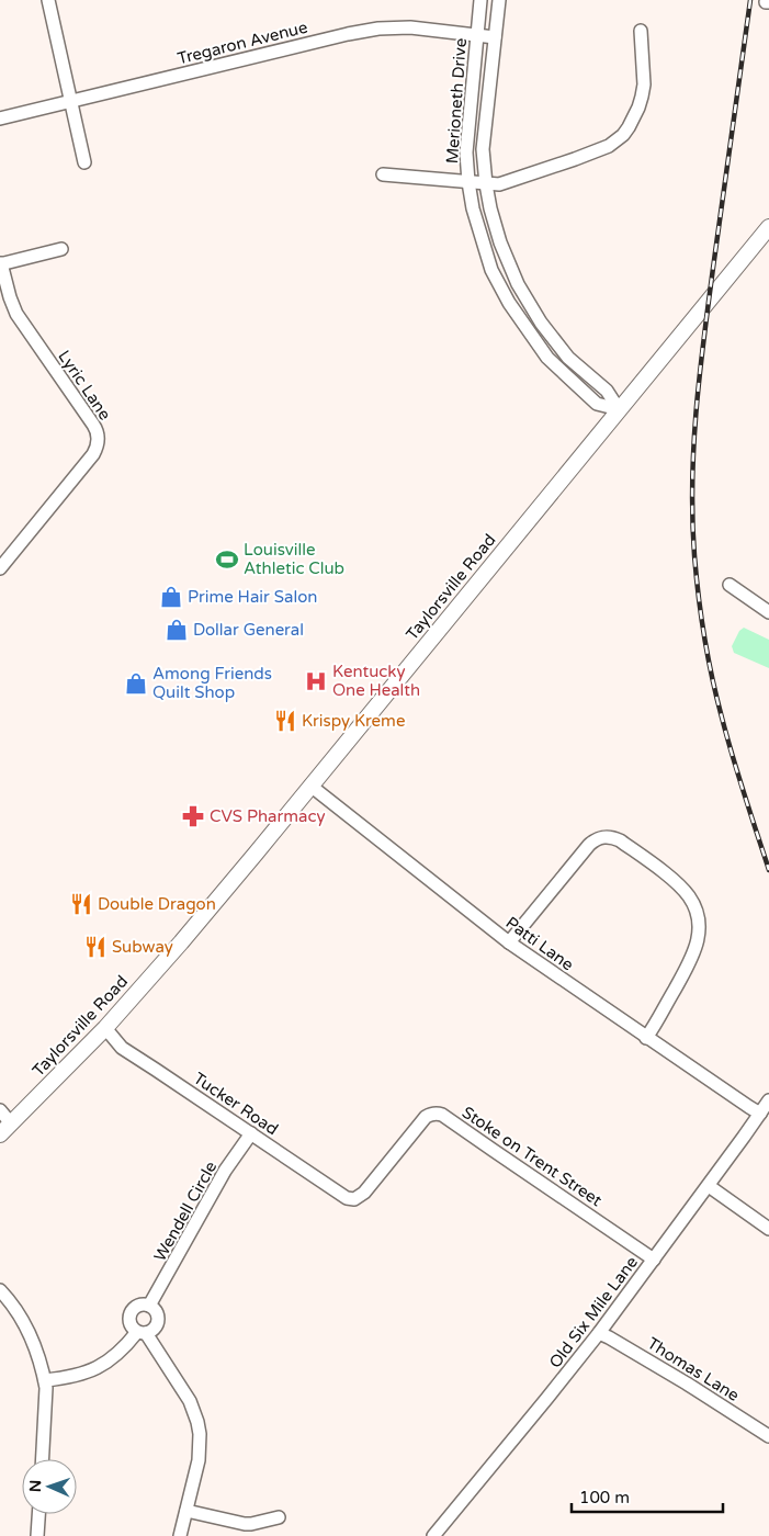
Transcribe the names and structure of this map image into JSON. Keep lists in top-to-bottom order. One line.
{"streets":{"main road":["Taylorsville Road"],"street":["Tregaron Avenue","Merioneth Drive","Lyric Lane","Patti Lane","Tucker Road","Stoke on Trent Street","Wendell Circle","Old Six Mile Lane","Thomas Lane"]},"crossings":[["Tregaron Avenue","Merioneth Drive"],["Merioneth Drive","Taylorsville Road"],["Taylorsville Road","Patti Lane"],["Taylorsville Road","Tucker Road"],["Patti Lane","Old Six Mile Lane"],["Tucker Road","Stoke on Trent Street"],["Tucker Road","Wendell Circle"],["Stoke on Trent Street","Old Six Mile Lane"],["Old Six Mile Lane","Thomas Lane"]],"places":{"sports":["Louisville Athletic Club"],"shop":["Prime Hair Salon","Dollar General","Among Friends Quilt Shop"],"hospital":["Kentucky One Health"],"restaurant":["Krispy Kreme","Double Dragon","Subway"],"pharmacy":["CVS Pharmacy"]},"scale_bar":"100 m","north":"left"}
